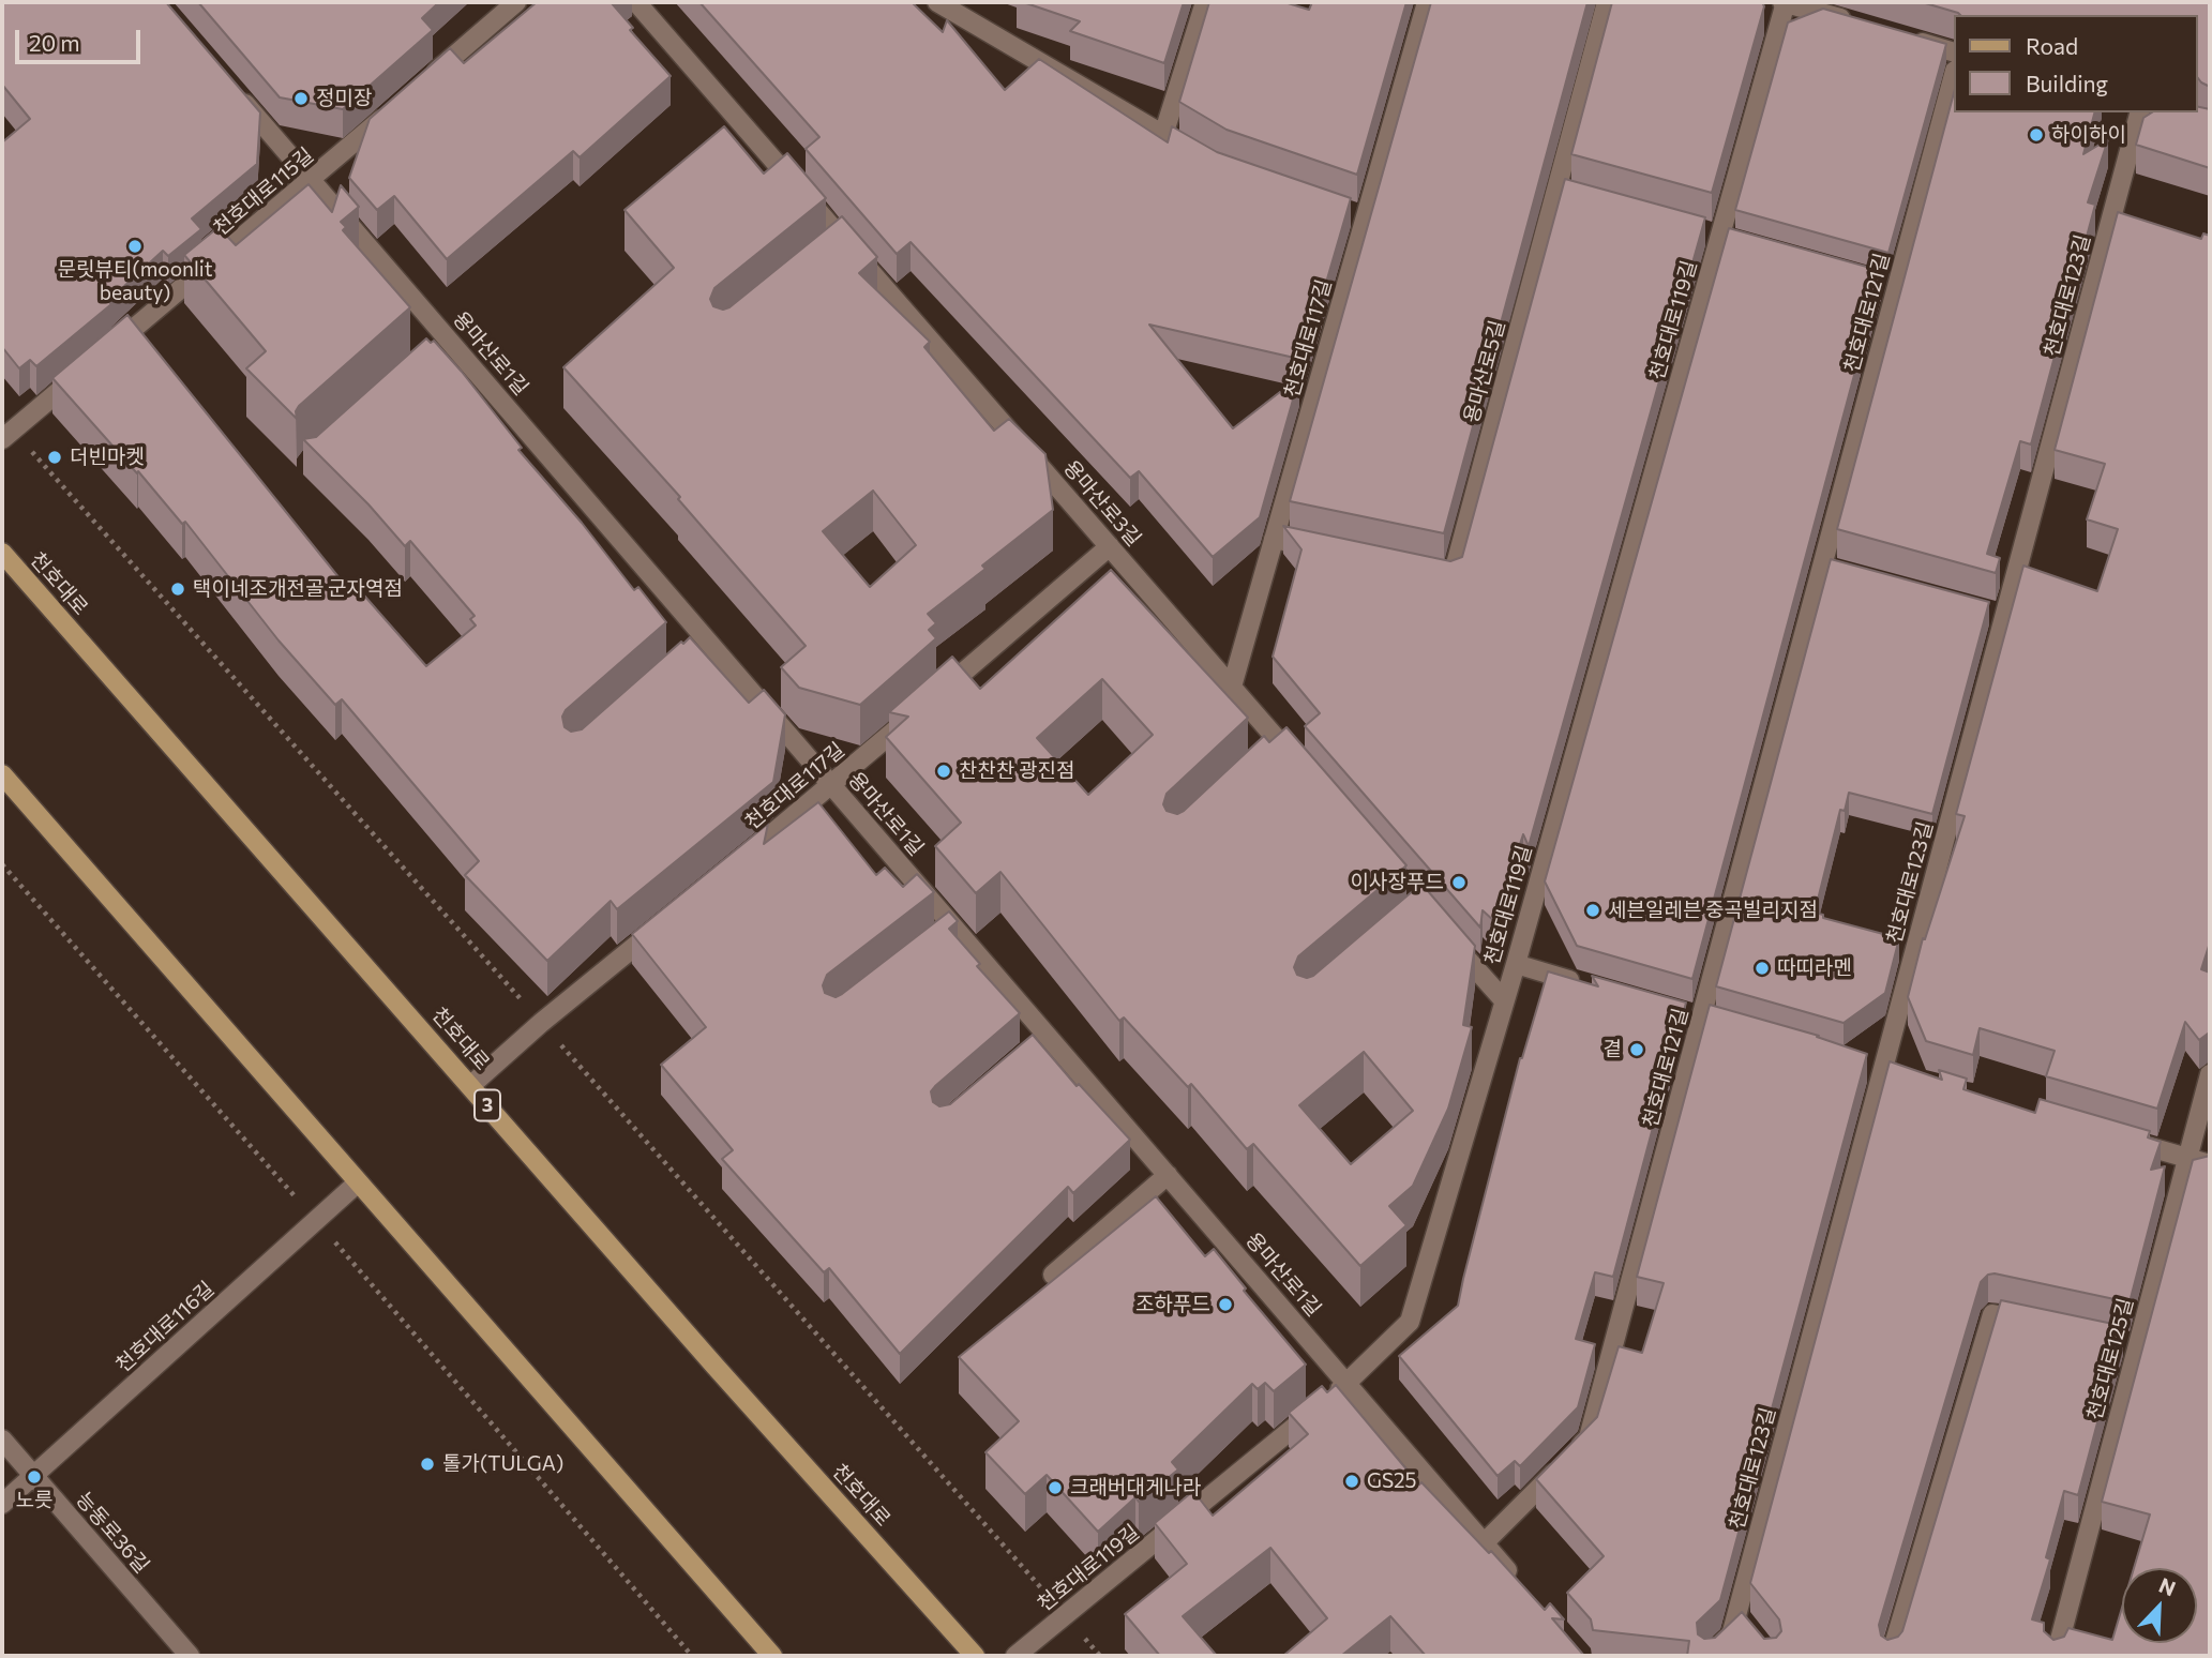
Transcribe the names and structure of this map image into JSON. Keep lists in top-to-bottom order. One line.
{"streets":{"main road":["천호대로","3"],"street":["천호대로115길","천호대로123길","천호대로121길","천호대로119길","천호대로117길","용마산로1길","용마산로5길","용마산로3길","천호대로116길","천호대로125길","능동로36길"]},"crossings":[["천호대로115길","용마산로1길"],["천호대로121길","용마산로1길"],["천호대로119길","용마산로1길"],["천호대로117길","용마산로1길"],["천호대로117길","용마산로3길"],["천호대로116길","능동로36길"]],"places":["정미장","하이하이","문릿뷰티(moonlit beauty)","더빈마켓","택이네조개전골 군자역점","찬찬찬 광진점","이사장푸드","세븐일레븐 중곡빌리지점","따띠라멘","곁","조하푸드","톨가(TULGA)","노릇","GS25","크래버대게나라"],"legend":["Road","Building"],"scale_bar":"20 m","north":"top right"}
